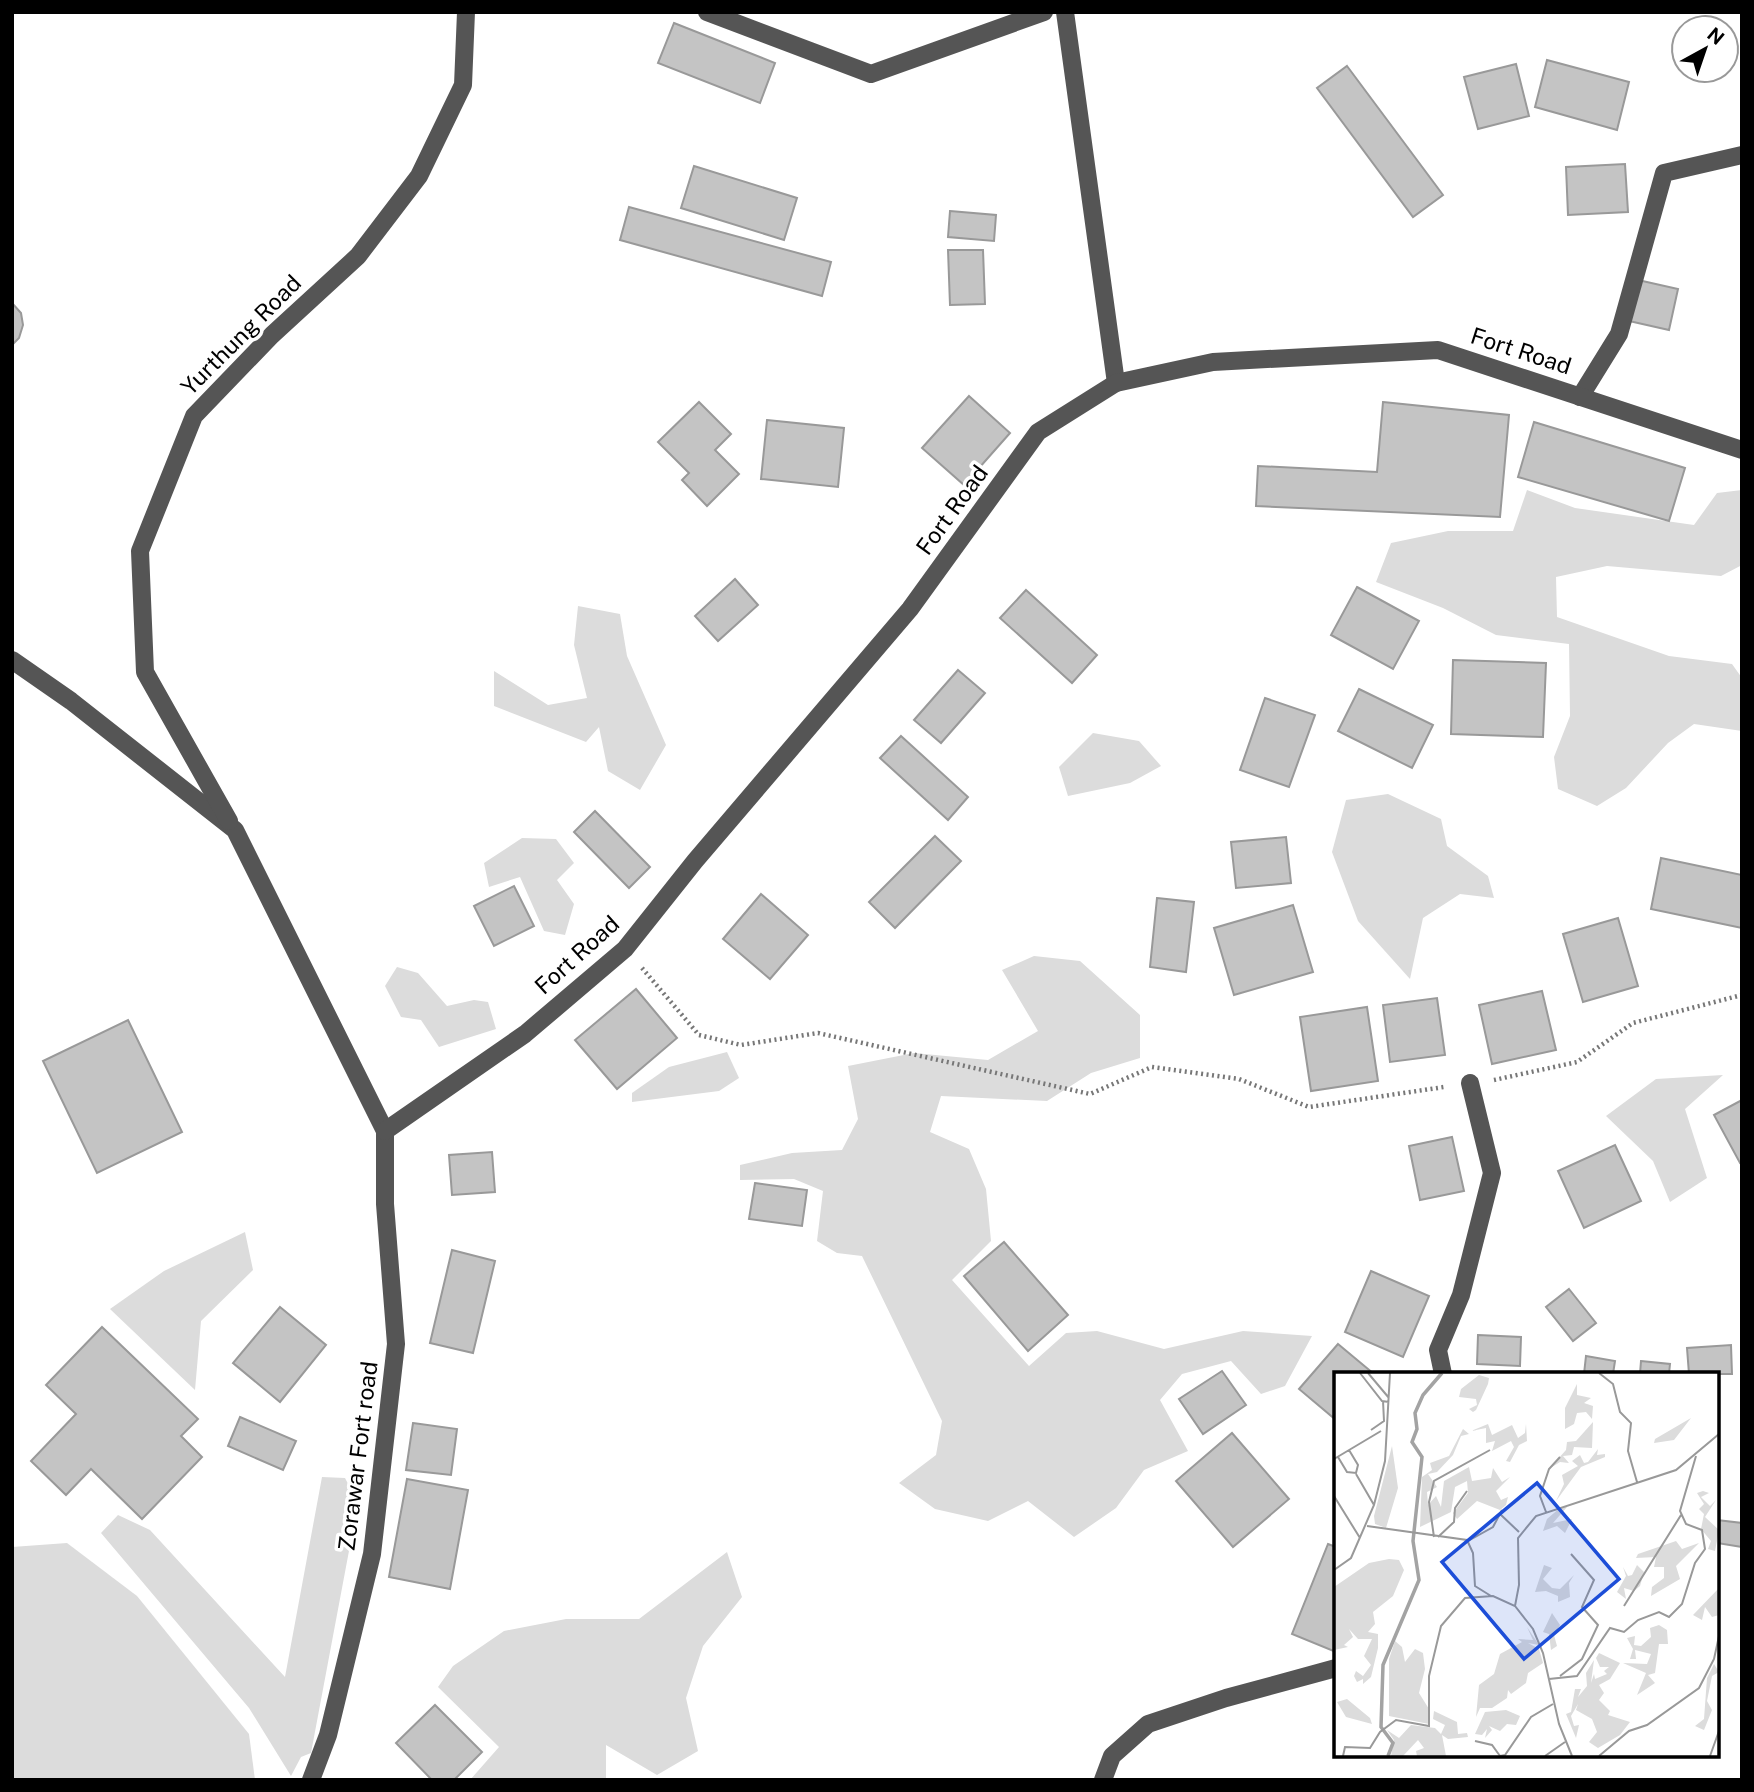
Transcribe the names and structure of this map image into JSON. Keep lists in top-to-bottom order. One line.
{"streets":{"street":["Yurthung Road","Fort Road","Zorawar Fort road"]},"crossings":[["Yurthung Road","Fort Road"],["Yurthung Road","Zorawar Fort road"],["Fort Road","Zorawar Fort road"]],"north":"top right"}
